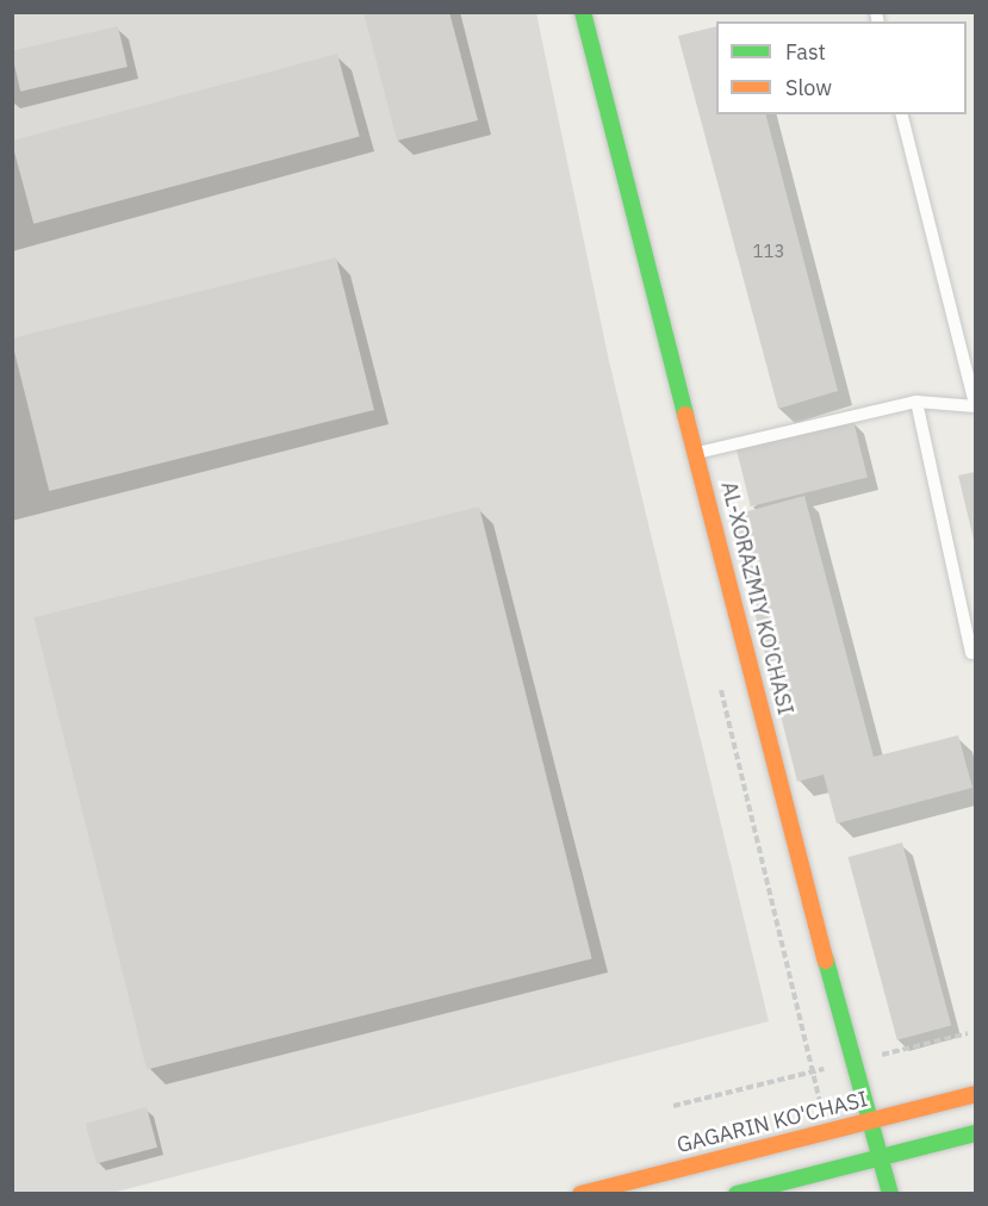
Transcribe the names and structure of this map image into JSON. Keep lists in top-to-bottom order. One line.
{"streets":{"street":["AL-XORAZMIY KO'CHASI","GAGARIN KO'CHASI"]},"crossings":[["AL-XORAZMIY KO'CHASI","GAGARIN KO'CHASI"]],"house_numbers":["113"],"legend":["Fast","Slow"]}
